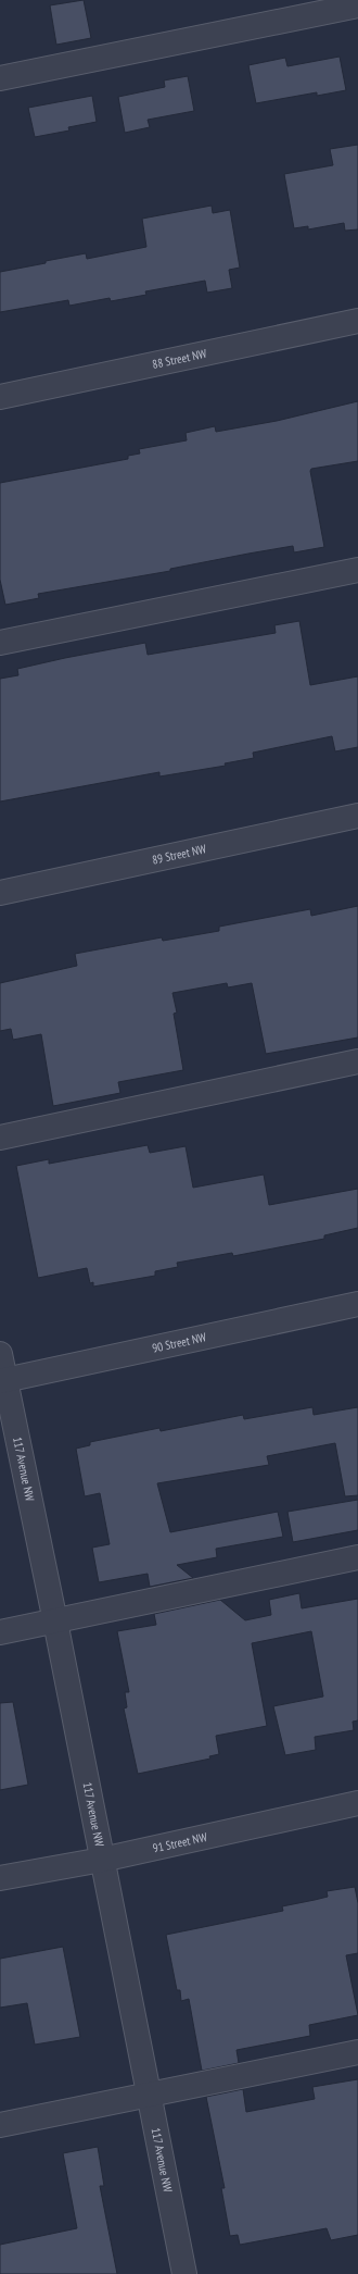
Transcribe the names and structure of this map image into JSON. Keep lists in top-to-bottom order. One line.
{"streets":{"street":["88 Street NW","89 Street NW","90 Street NW","117 Avenue NW","91 Street NW"]},"crossings":[["90 Street NW","117 Avenue NW"],["117 Avenue NW","91 Street NW"]]}
